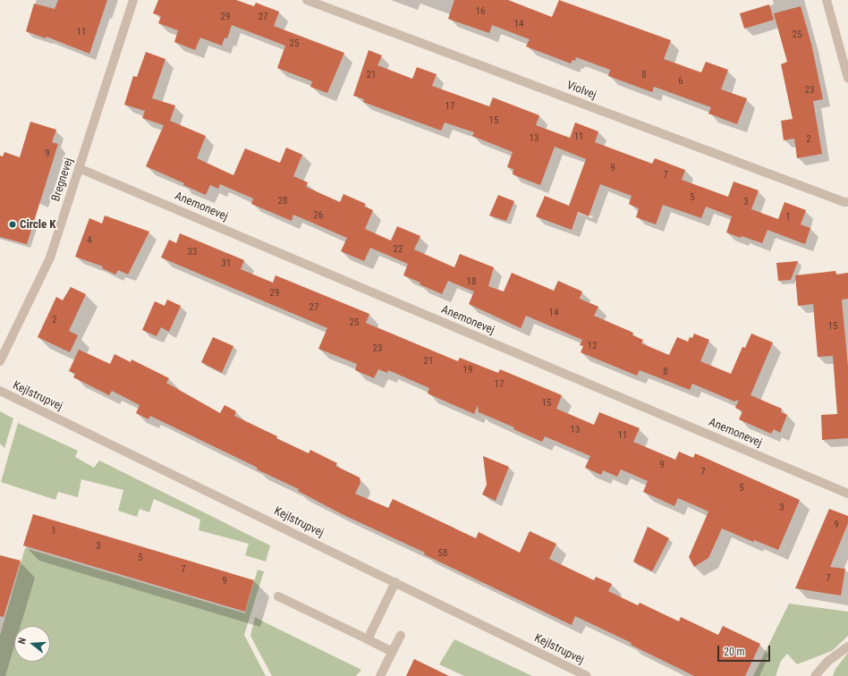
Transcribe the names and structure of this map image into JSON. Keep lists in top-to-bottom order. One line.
{"streets":{"street":["Violvej","Bregnevej","Anemonevej","Kejlstrupvej"]},"crossings":[["Bregnevej","Anemonevej"]],"places":["Circle K"],"house_numbers":["16","29","27","14","11","25","25","21","8","6","23","17","15","11","13","2","9","9","7","5","28","3","26","1","4","22","33","31","18","29","27","14","2","25","15","12","23","21","19","8","17","15","13","11","9","7","5","3","9","1","3","58","5","7","7","9"],"scale_bar":"20 m","north":"left"}
